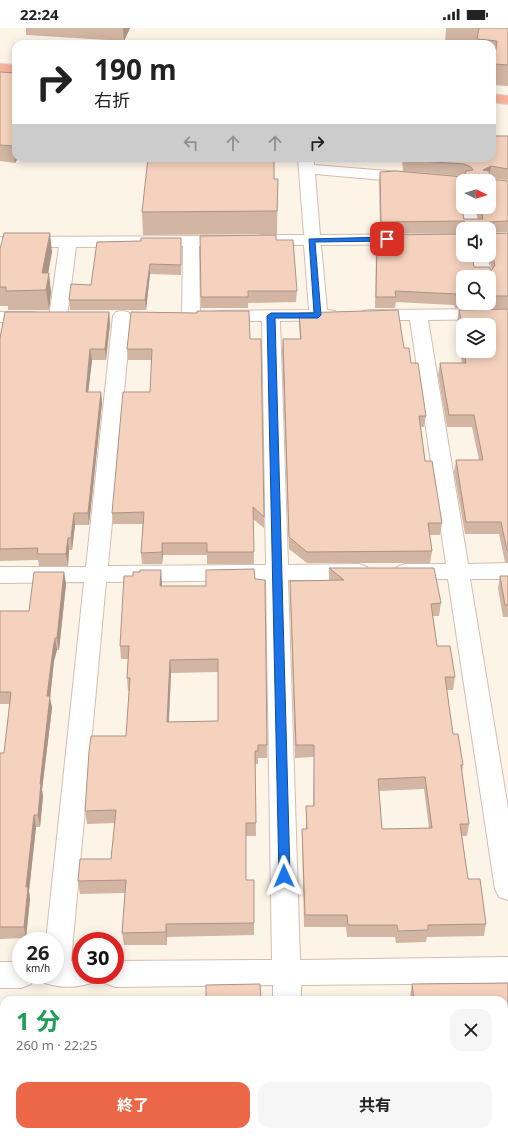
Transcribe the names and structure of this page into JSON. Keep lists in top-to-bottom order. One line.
{"north":"right","page":{"status":"22:24","turn":["190 m","右折"],"speed":"26 km/h","limit":"30","heading":["1 分","260 m · 22:25"],"buttons":["終了","共有"]}}
